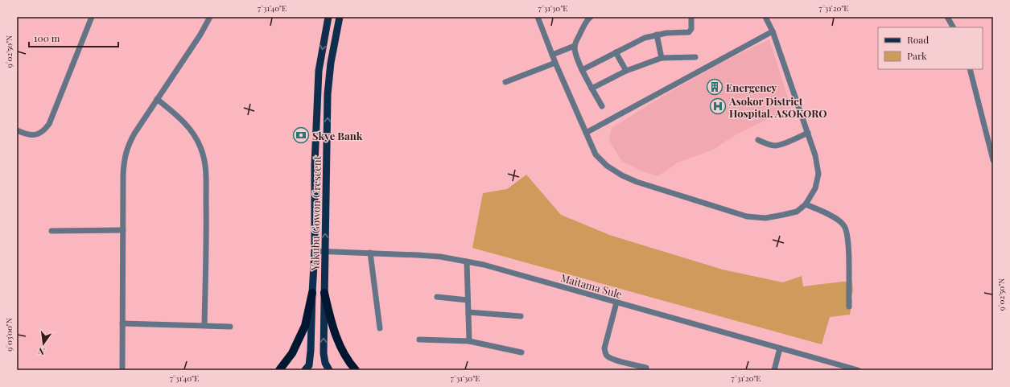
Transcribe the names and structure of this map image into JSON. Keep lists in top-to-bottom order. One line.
{"streets":{"main road":["Yakubu Gowon Crescent"],"street":["Maitama Sule"]},"crossings":[["Yakubu Gowon Crescent","Maitama Sule"]],"places":{"building":["Energency"],"hospital":["Asokor District Hospital, ASOKORO"],"bank":["Skye Bank"]},"legend":["Road","Park"],"scale_bar":"100 m","north":"bottom","coordinates":["7°31'40\"E","7°31'30\"E","7°31'20\"E","9°02'50\"N","9°03'00\"N"]}
